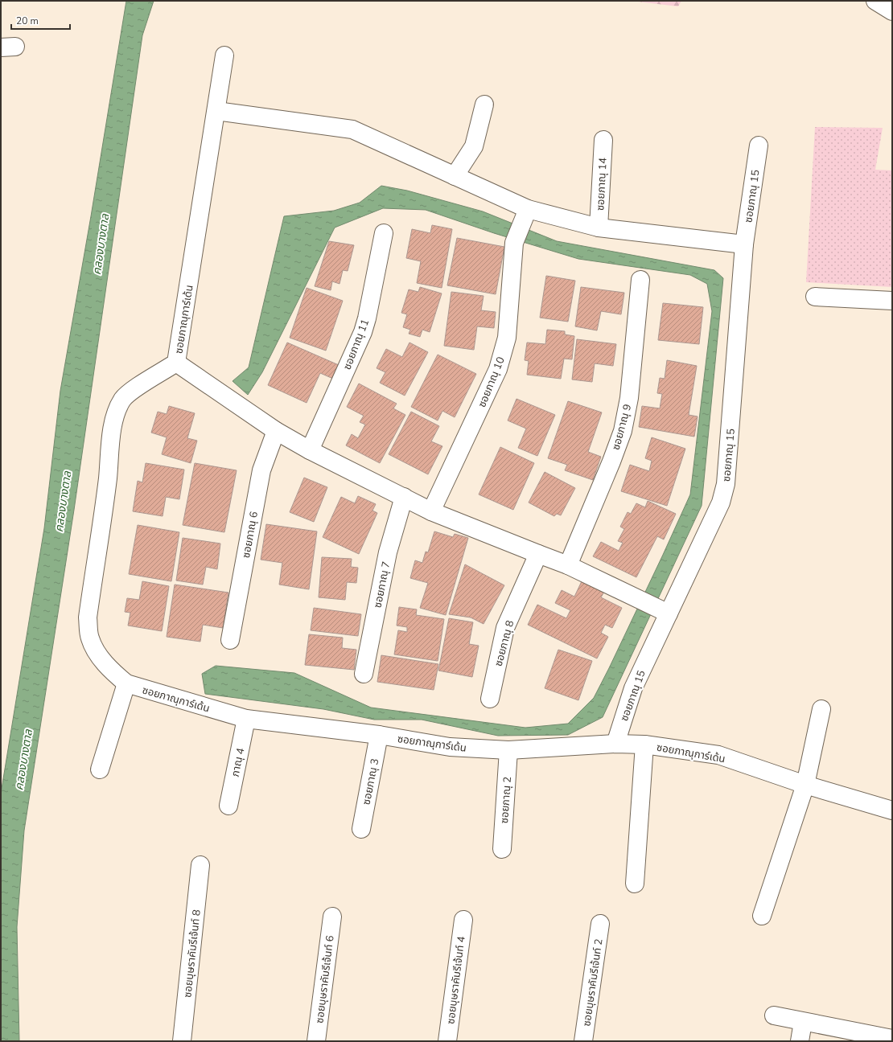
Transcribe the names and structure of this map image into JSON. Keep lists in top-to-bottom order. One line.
{"streets":{"street":["ซอยภาณุ 14","ซอยภาณุ 15","ซอยภาณุการ์เด้น","ซอยภาณุ 11","ซอยภาณุ 10","ซอยภาณุ 9","ซอยภาณุ 6","ซอยภาณุ 7","ซอยภาณุ 8","ภาณุ 4","ซอยภาณุ 3","ซอยภาณุ 2","ซอยบุษราคัมรีเจ้นท์ 8","ซอยบุษราคัมรีเจ้นท์ 6","ซอยบุษราคัมรีเจ้นท์ 4","ซอยบุษราคัมรีเจ้นท์ 2"]},"crossings":[["ซอยภาณุ 15","ซอยภาณุการ์เด้น"],["ซอยภาณุการ์เด้น","ภาณุ 4"],["ซอยภาณุการ์เด้น","ซอยภาณุ 3"],["ซอยภาณุการ์เด้น","ซอยภาณุ 2"]],"water":["คลองบางตาล"],"scale_bar":"20 m"}
